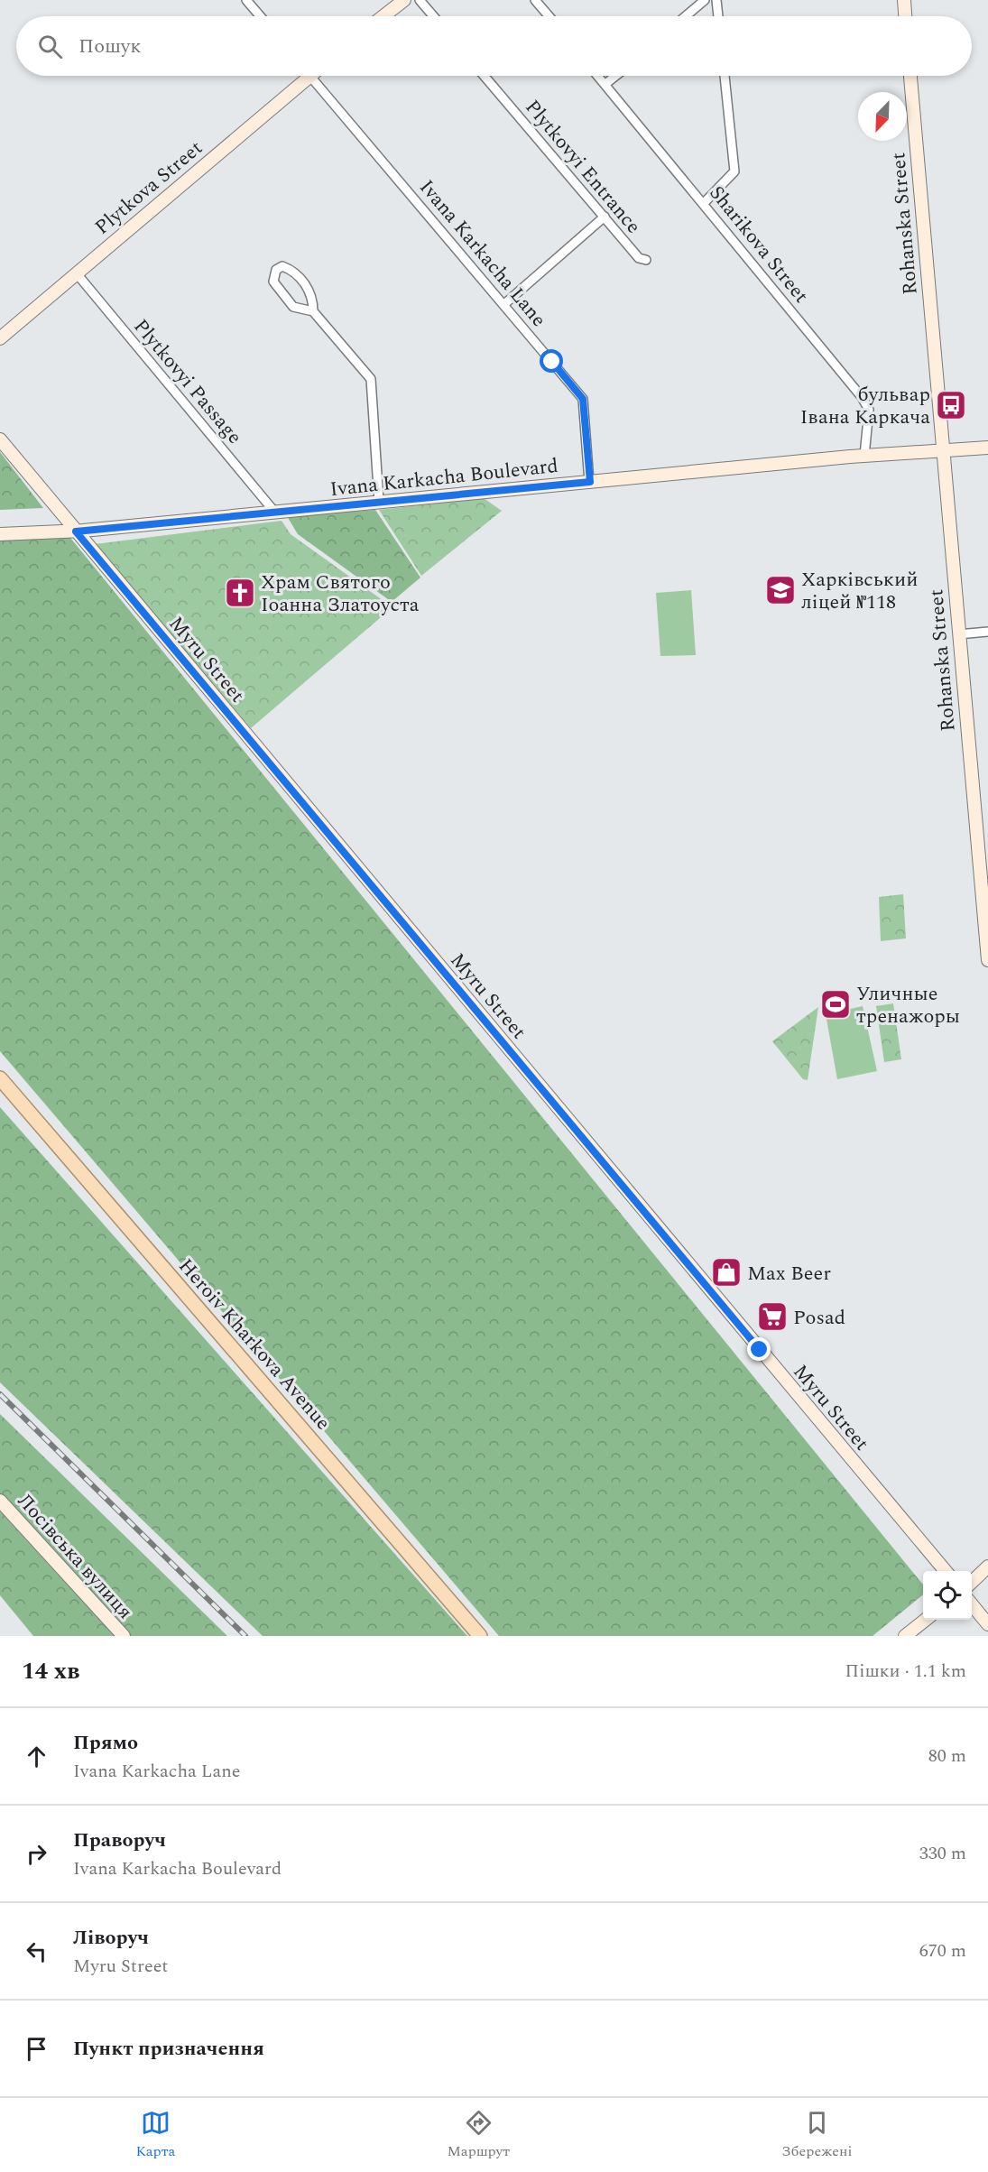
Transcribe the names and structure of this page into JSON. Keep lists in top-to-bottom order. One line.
{"streets":{"main road":["Heroiv Kharkova Avenue"],"street":["Plytkovyi Entrance","Plytkova Street","Rohanska Street","Sharikova Street","Ivana Karkacha Lane","Plytkovyi Passage","Ivana Karkacha Boulevard","Myru Street","Лосівська вулиця"]},"crossings":[["Plytkova Street","Plytkovyi Passage"],["Rohanska Street","Ivana Karkacha Boulevard"],["Sharikova Street","Ivana Karkacha Boulevard"],["Ivana Karkacha Lane","Ivana Karkacha Boulevard"],["Plytkovyi Passage","Ivana Karkacha Boulevard"],["Ivana Karkacha Boulevard","Myru Street"]],"places":{"bus stop":["бульвар Івана Каркача"],"school or university":["Харківський ліцей №118"],"church":["Храм Святого Іоанна Златоуста"],"sports":["Уличные тренажоры"],"shop":["Max Beer"],"supermarket":["Posad"]},"north":"bottom left","page":{"search":"Пошук","heading":["14 хв","Пішки · 1.1 km"],"list":[["Прямо","Ivana Karkacha Lane","80 m"],["Праворуч","Ivana Karkacha Boulevard","330 m"],["Ліворуч","Myru Street","670 m"],"Пункт призначення"],"nav":["Карта","Маршрут","Збережені"]}}
